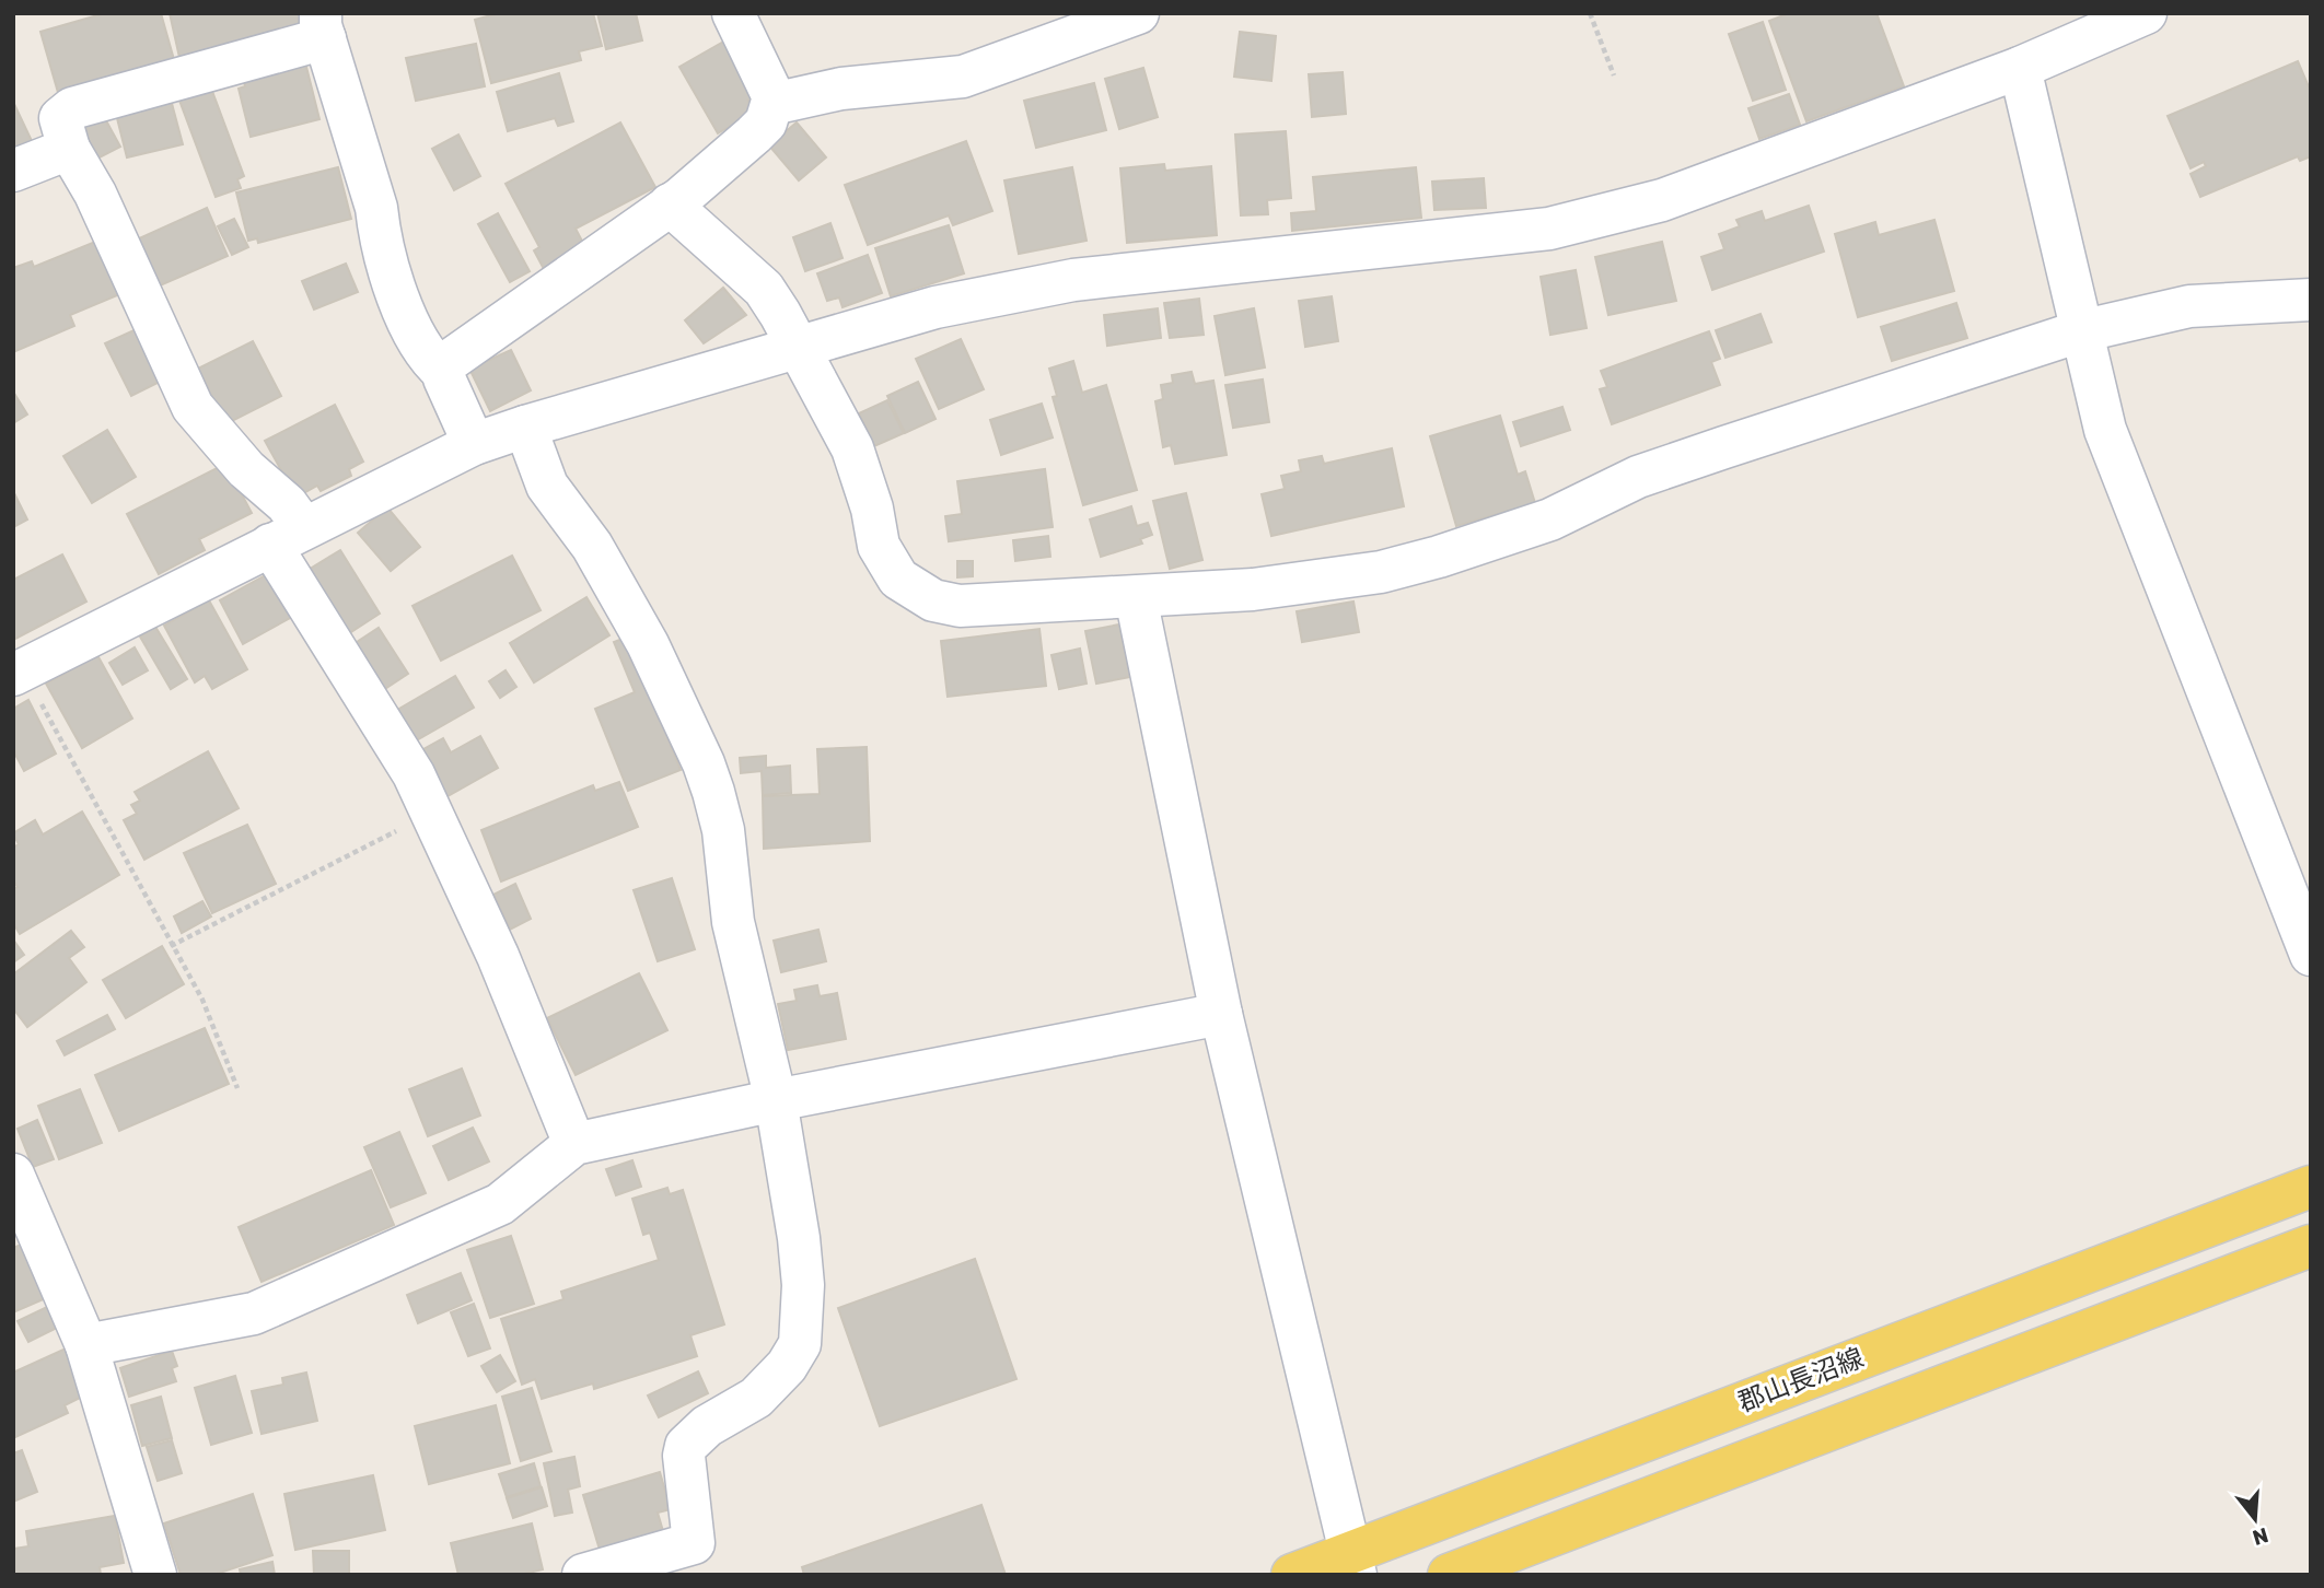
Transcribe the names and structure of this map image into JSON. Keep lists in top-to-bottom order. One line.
{"streets":{"main road":["郡山長沼線"]},"north":"bottom"}
